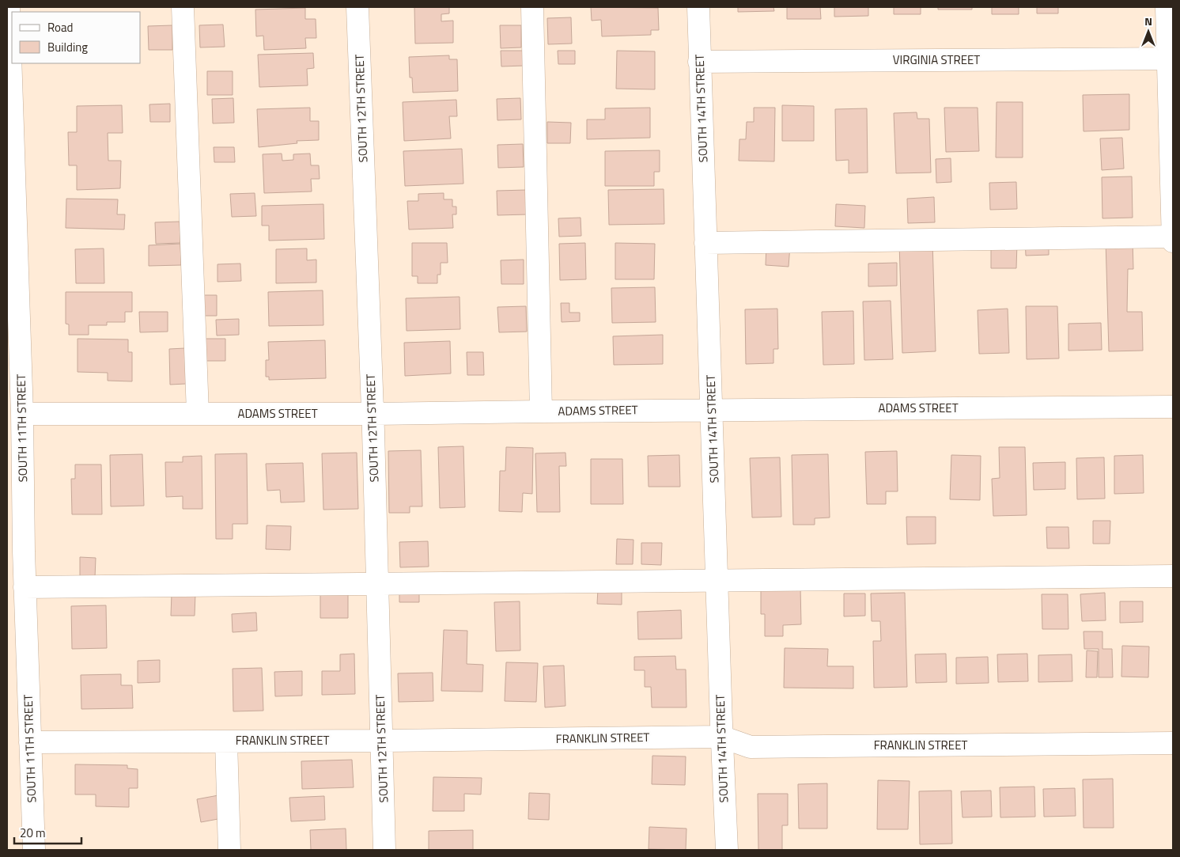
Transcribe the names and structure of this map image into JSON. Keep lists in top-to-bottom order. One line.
{"streets":{"street":["VIRGINIA STREET","SOUTH 12TH STREET","SOUTH 14TH STREET","ADAMS STREET","SOUTH 11TH STREET","FRANKLIN STREET"]},"crossings":[["VIRGINIA STREET","SOUTH 14TH STREET"],["SOUTH 12TH STREET","ADAMS STREET"],["SOUTH 12TH STREET","FRANKLIN STREET"],["SOUTH 14TH STREET","ADAMS STREET"],["SOUTH 14TH STREET","FRANKLIN STREET"],["ADAMS STREET","SOUTH 11TH STREET"],["SOUTH 11TH STREET","FRANKLIN STREET"]],"legend":["Road","Building"],"scale_bar":"20 m","north":"top"}
